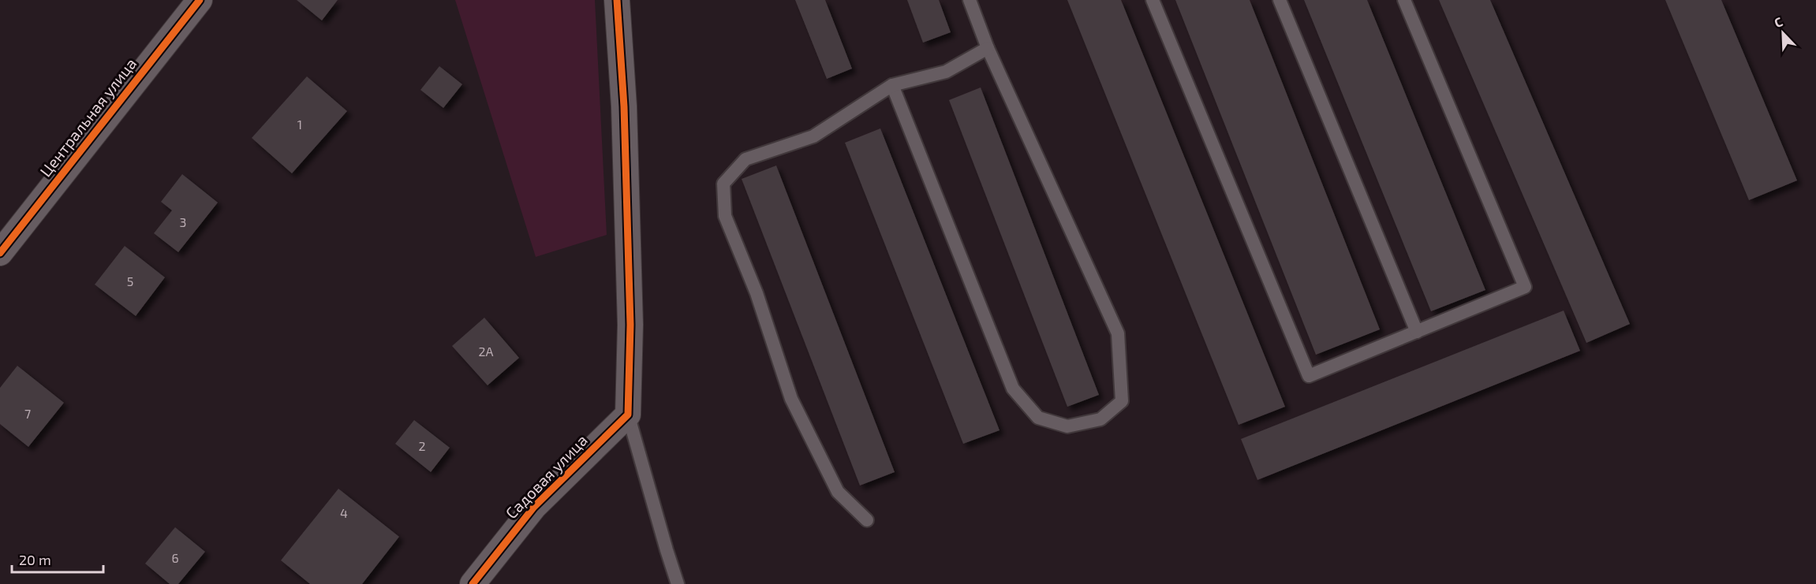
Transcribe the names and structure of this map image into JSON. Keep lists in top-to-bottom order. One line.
{"streets":{"street":["Центральная улица","Садовая улица"]},"house_numbers":["1","3","5","2А","7","2","4","6"],"scale_bar":"20 m","north":"top left"}
